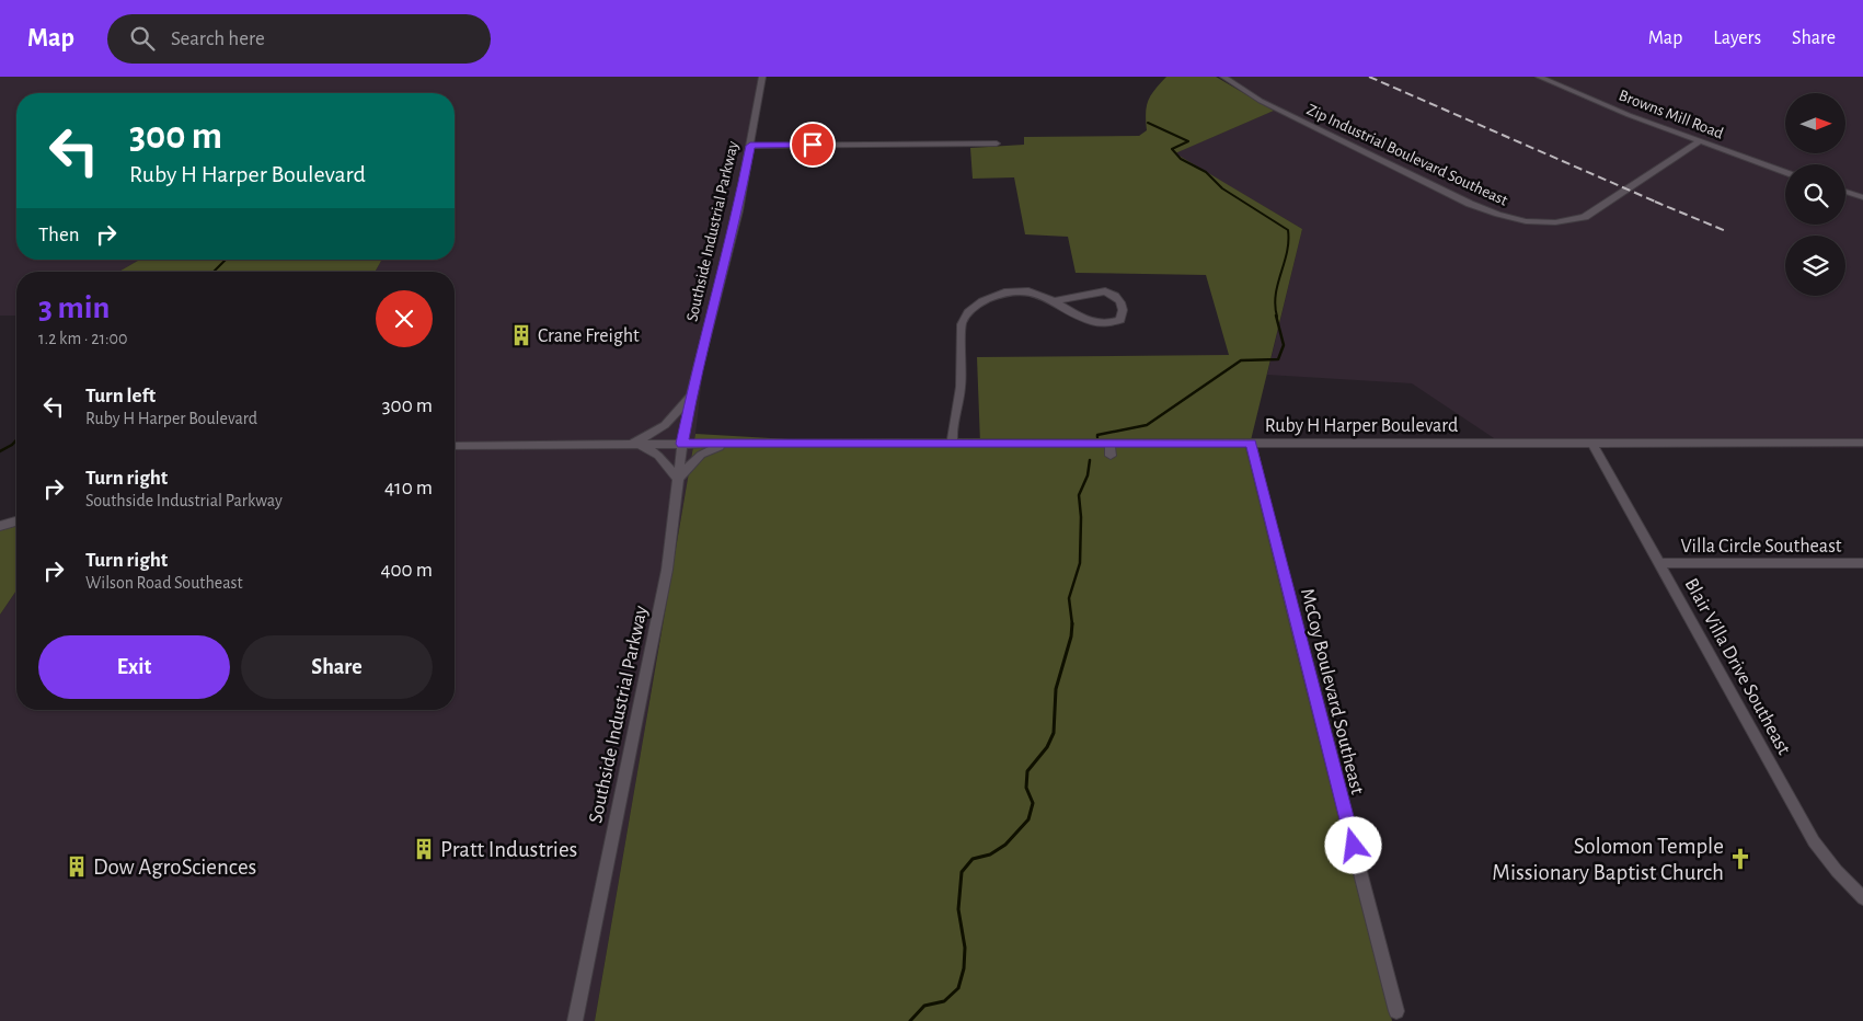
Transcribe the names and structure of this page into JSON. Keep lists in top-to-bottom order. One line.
{"streets":{"street":["Browns Mill Road","Zip Industrial Boulevard Southeast","Southside Industrial Parkway","Ruby H Harper Boulevard","Villa Circle Southeast","Blair Villa Drive Southeast","McCoy Boulevard Southeast"]},"crossings":[["Browns Mill Road","Zip Industrial Boulevard Southeast"],["Southside Industrial Parkway","Ruby H Harper Boulevard"],["Ruby H Harper Boulevard","Blair Villa Drive Southeast"],["Ruby H Harper Boulevard","McCoy Boulevard Southeast"],["Villa Circle Southeast","Blair Villa Drive Southeast"]],"places":{"building":["Crane Freight","Pratt Industries","Dow AgroSciences"],"church":["Solomon Temple Missionary Baptist Church"]},"north":"right","page":{"header":"Map","search":"Search here","nav":["Map","Layers","Share"],"turn":["300 m","Ruby H Harper Boulevard"],"then":"Then","heading":["3 min","1.2 km · 21:00"],"list":[{"name":"Turn left","note":"Ruby H Harper Boulevard","value":"300 m"},{"name":"Turn right","note":"Southside Industrial Parkway","value":"410 m"},{"name":"Turn right","note":"Wilson Road Southeast","value":"400 m"}],"buttons":["Exit","Share"]}}
